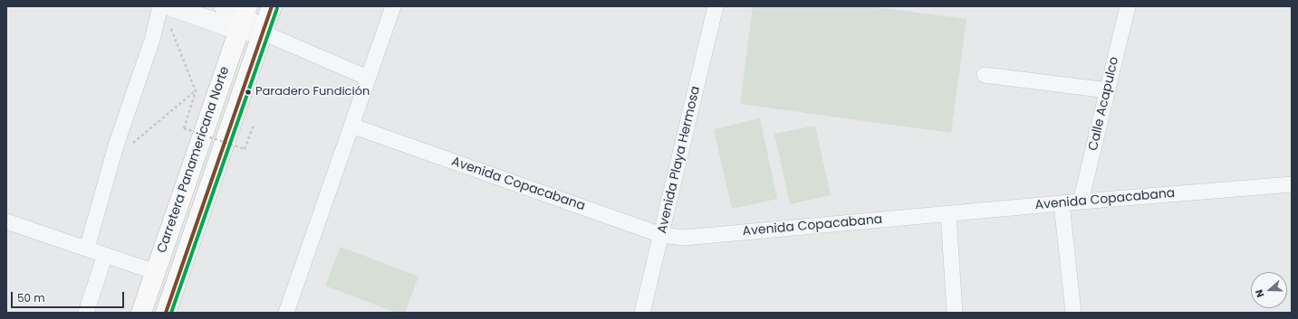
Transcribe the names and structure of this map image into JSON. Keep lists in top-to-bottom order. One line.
{"streets":{"highway":["Carretera Panamericana Norte"],"street":["Calle Acapulco","Avenida Playa Hermosa","Avenida Copacabana"]},"crossings":[["Calle Acapulco","Avenida Copacabana"],["Avenida Playa Hermosa","Avenida Copacabana"]],"places":["Paradero Fundición"],"scale_bar":"50 m","north":"left"}
